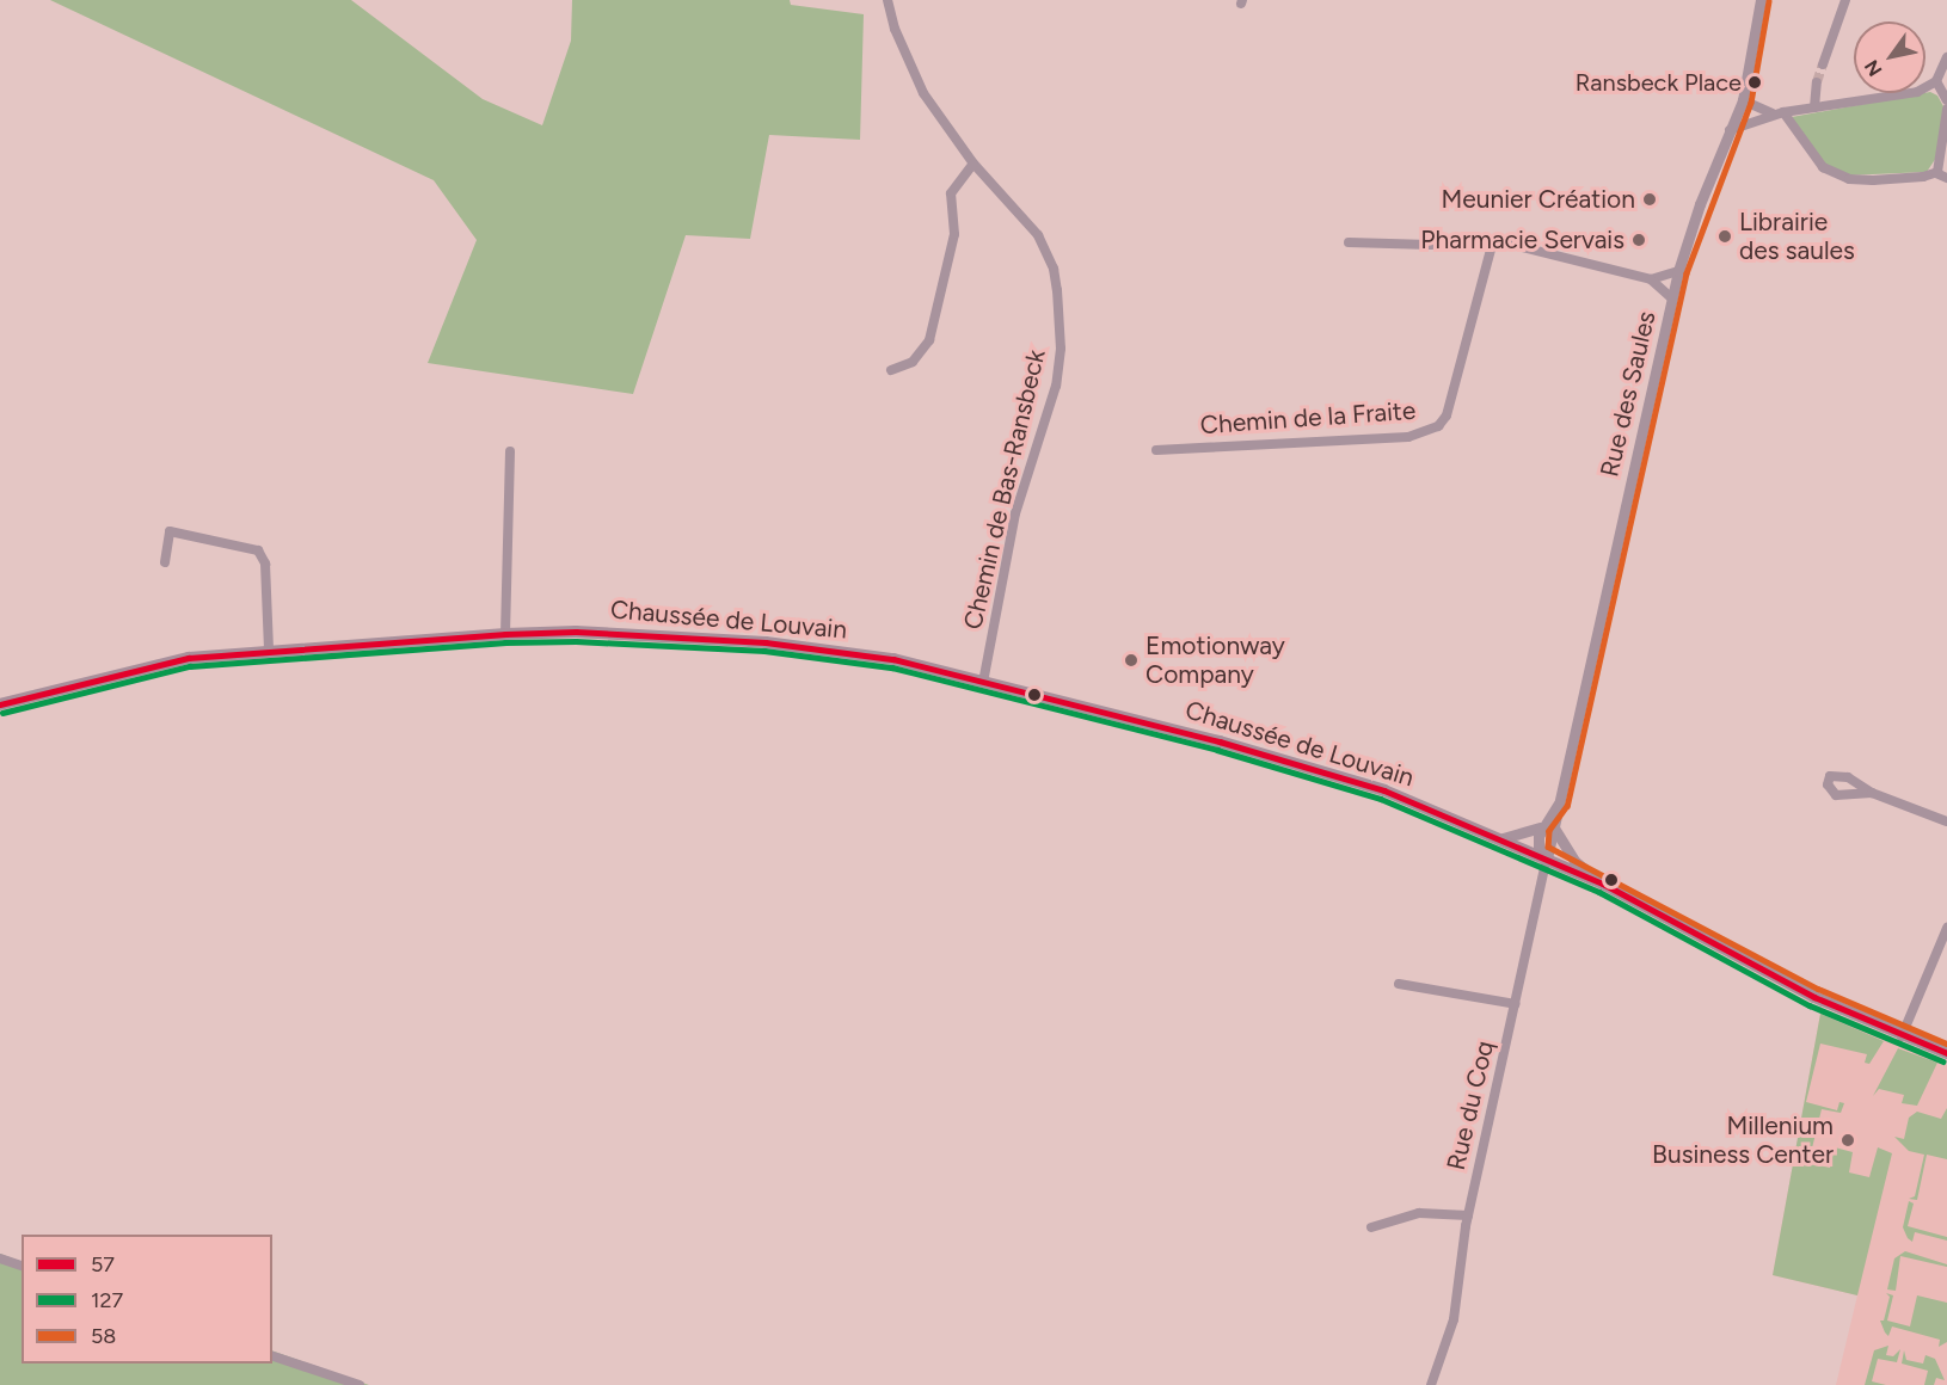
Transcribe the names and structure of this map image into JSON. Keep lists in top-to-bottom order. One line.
{"streets":{"main road":["Chaussée de Louvain"],"street":["Rue des Saules","Chemin de la Fraite","Chemin de Bas-Ransbeck","Rue du Coq"]},"crossings":[["Rue des Saules","Chaussée de Louvain"],["Rue des Saules","Rue du Coq"],["Chemin de Bas-Ransbeck","Chaussée de Louvain"],["Chaussée de Louvain","Rue du Coq"]],"places":["Ransbeck Place","Meunier Création","Librairie des saules","Pharmacie Servais","Emotionway Company","Millenium Business Center"],"lines":["transit line 58","transit line 57","transit line 127"],"legend":["57","127","58"],"north":"bottom left"}
